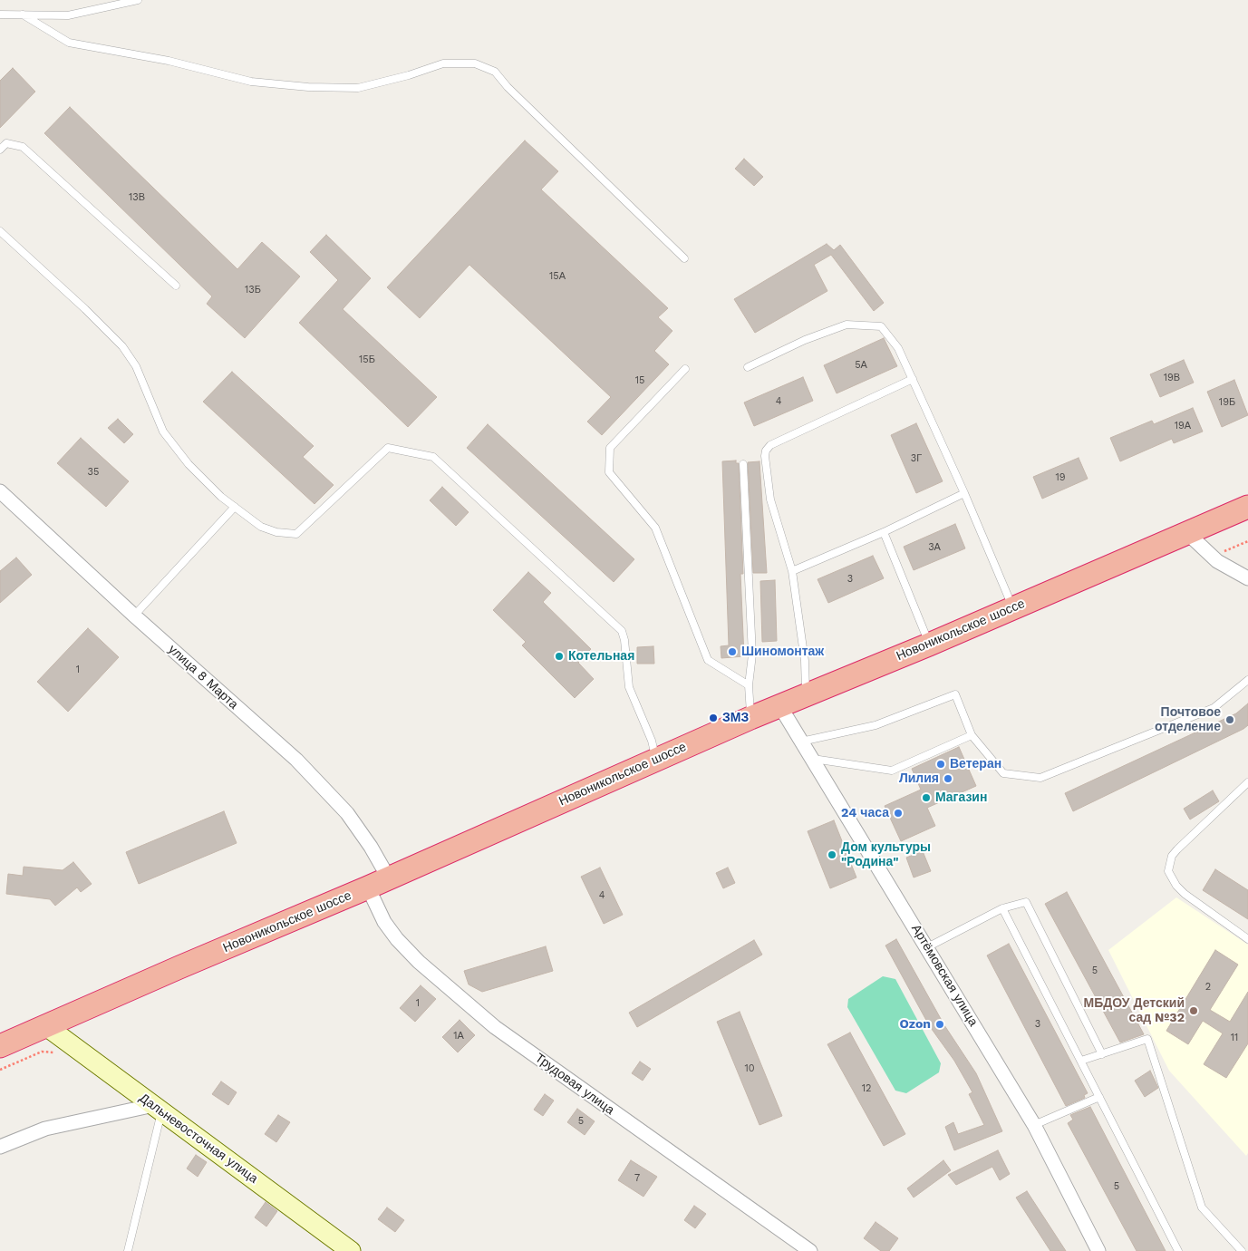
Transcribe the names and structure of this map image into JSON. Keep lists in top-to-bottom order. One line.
{"streets":{"highway":["Новоникольское шоссе"],"main road":["Дальневосточная улица"],"street":["улица 8 Марта","Артёмовская улица","Трудовая улица"]},"crossings":[["Новоникольское шоссе","улица 8 Марта"],["Новоникольское шоссе","Артёмовская улица"],["Новоникольское шоссе","Трудовая улица"],["Новоникольское шоссе","Дальневосточная улица"]],"places":["Шиномонтаж","Котельная","ЗМЗ","Почтовое отделение","Ветеран","Лилия","Магазин","24 часа","Дом культуры \"Родина\"","МБДОУ Детский сад №32","Ozon"],"house_numbers":["13В","15А","13Б","15Б","5А","19В","15","4","19Б","19А","3Г","35","19","3А","3","1","4","5","2","1","3","1А","11","10","12","5","7","5"]}
